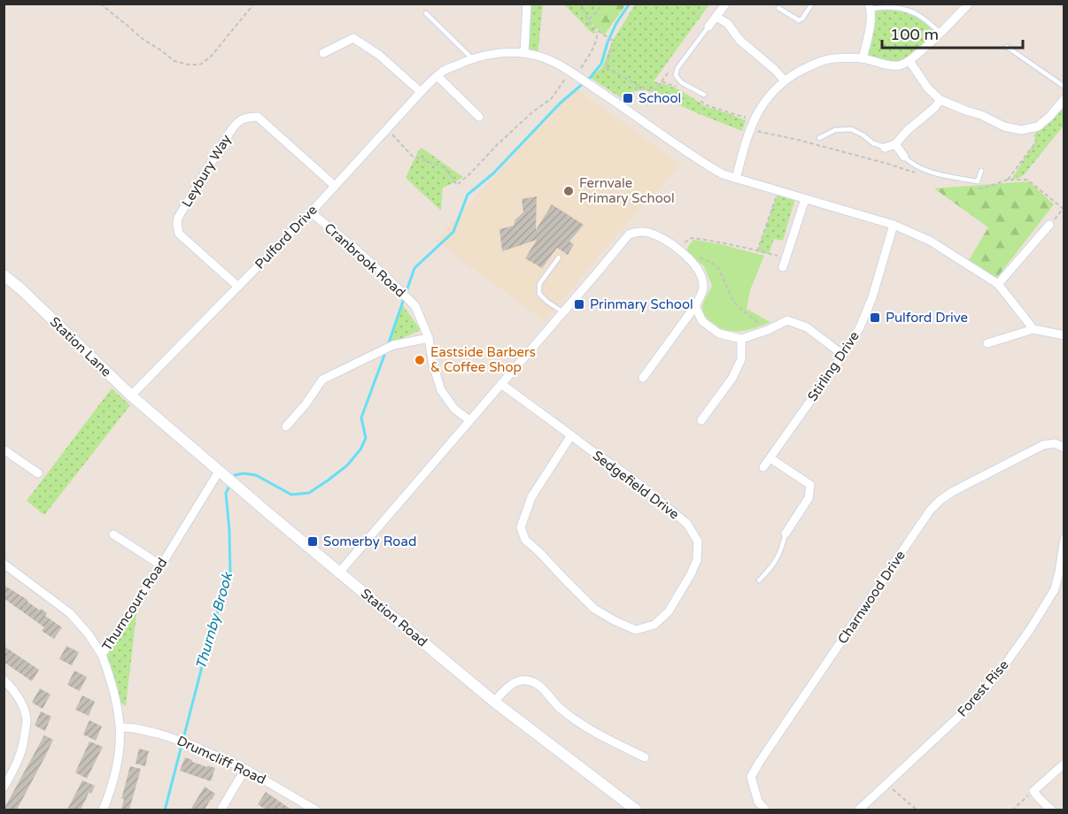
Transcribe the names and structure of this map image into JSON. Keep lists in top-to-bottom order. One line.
{"streets":{"street":["Leybury Way","Pulford Drive","Cranbrook Road","Station Lane","Stirling Drive","Sedgefield Drive","Charnwood Drive","Thurncourt Road","Station Road","Forest Rise","Drumcliff Road"]},"crossings":[["Leybury Way","Pulford Drive"],["Pulford Drive","Cranbrook Road"],["Pulford Drive","Station Lane"],["Pulford Drive","Stirling Drive"],["Station Lane","Station Road"],["Thurncourt Road","Station Road"],["Thurncourt Road","Drumcliff Road"]],"water":["Thurnby Brook"],"places":{"transit":["School","Prinmary School","Pulford Drive","Somerby Road"],"other":["Fernvale Primary School","Eastside Barbers & Coffee Shop"]},"scale_bar":"100 m"}
